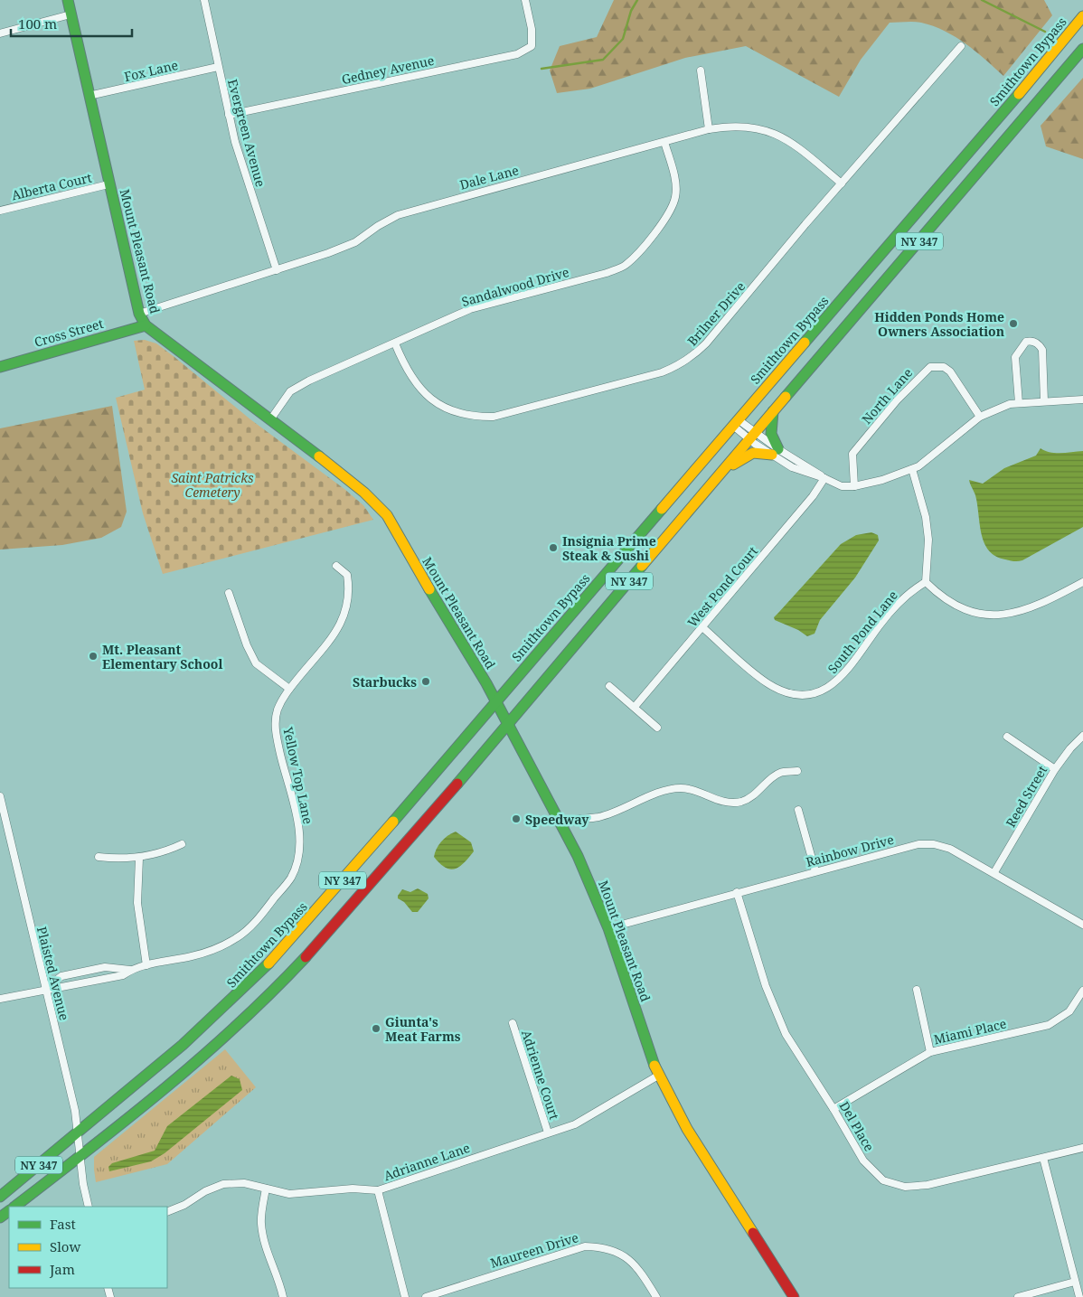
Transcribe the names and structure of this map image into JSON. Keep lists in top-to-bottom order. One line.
{"streets":{"main road":["Smithtown Bypass","NY 347","Mount Pleasant Road","Cross Street"],"street":["Gedney Avenue","Fox Lane","Evergreen Avenue","Dale Lane","Alberta Court","Sandalwood Drive","Brilner Drive","North Lane","West Pond Court","South Pond Lane","Yellow Top Lane","Reed Street","Rainbow Drive","Plaisted Avenue","Miami Place","Adrienne Court","Del Place","Adrianne Lane","Maureen Drive"]},"crossings":[["Smithtown Bypass","Mount Pleasant Road"],["Smithtown Bypass","Plaisted Avenue"],["Gedney Avenue","Evergreen Avenue"],["Fox Lane","Evergreen Avenue"],["Fox Lane","Mount Pleasant Road"],["Evergreen Avenue","Dale Lane"],["Dale Lane","Mount Pleasant Road"],["Dale Lane","Sandalwood Drive"],["Dale Lane","Brilner Drive"],["Alberta Court","Mount Pleasant Road"],["NY 347","Mount Pleasant Road"],["NY 347","Plaisted Avenue"],["Mount Pleasant Road","Sandalwood Drive"],["Mount Pleasant Road","Cross Street"],["Mount Pleasant Road","Rainbow Drive"],["Mount Pleasant Road","Adrianne Lane"],["Sandalwood Drive","Brilner Drive"],["West Pond Court","South Pond Lane"],["Yellow Top Lane","Plaisted Avenue"],["Reed Street","Rainbow Drive"],["Rainbow Drive","Del Place"],["Miami Place","Del Place"],["Adrienne Court","Adrianne Lane"]],"parks":["Saint Patricks Cemetery"],"places":["Hidden Ponds Home Owners Association","Insignia Prime Steak & Sushi","Mt. Pleasant Elementary School","Starbucks","Speedway","Giunta's Meat Farms"],"legend":["Fast","Slow","Jam"],"scale_bar":"100 m"}
